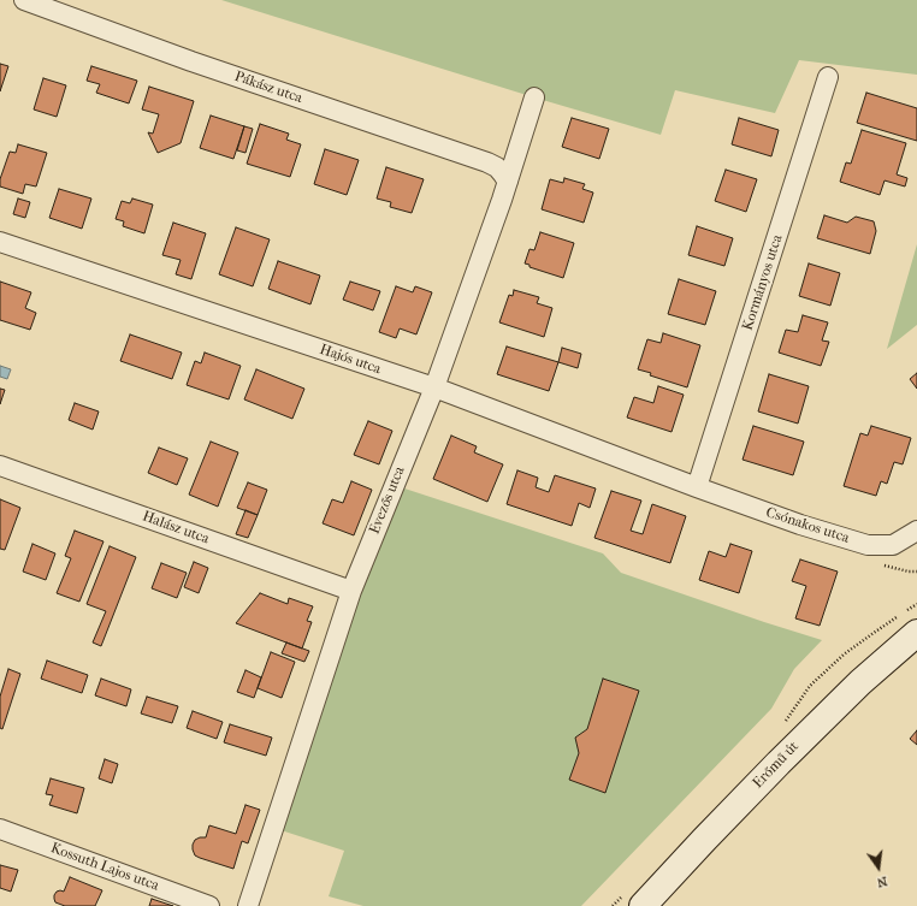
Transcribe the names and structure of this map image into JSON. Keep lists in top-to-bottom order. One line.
{"streets":{"street":["Pákász utca","Kormányos utca","Hajós utca","Evezős utca","Csónakos utca","Halász utca","Erőmű út","Kossuth Lajos utca"]},"crossings":[["Pákász utca","Evezős utca"],["Kormányos utca","Hajós utca"],["Kormányos utca","Csónakos utca"],["Hajós utca","Evezős utca"],["Hajós utca","Csónakos utca"],["Evezős utca","Halász utca"]],"north":"bottom"}
